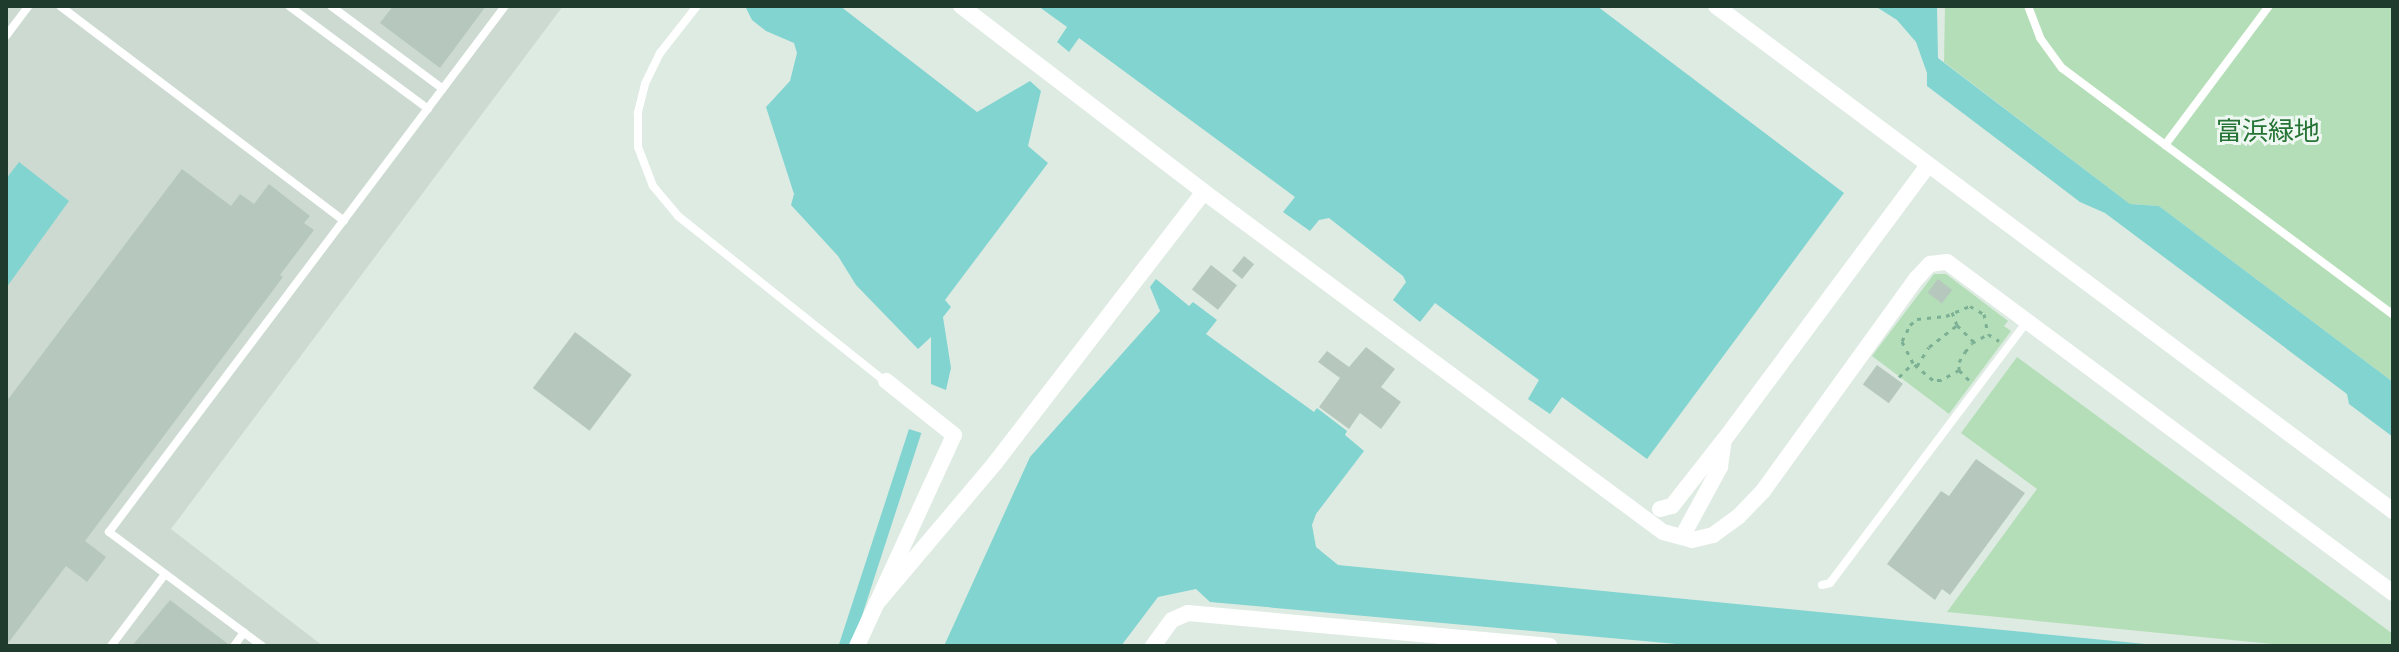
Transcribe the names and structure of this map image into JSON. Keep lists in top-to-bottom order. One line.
{"parks":["富浜緑地"]}
